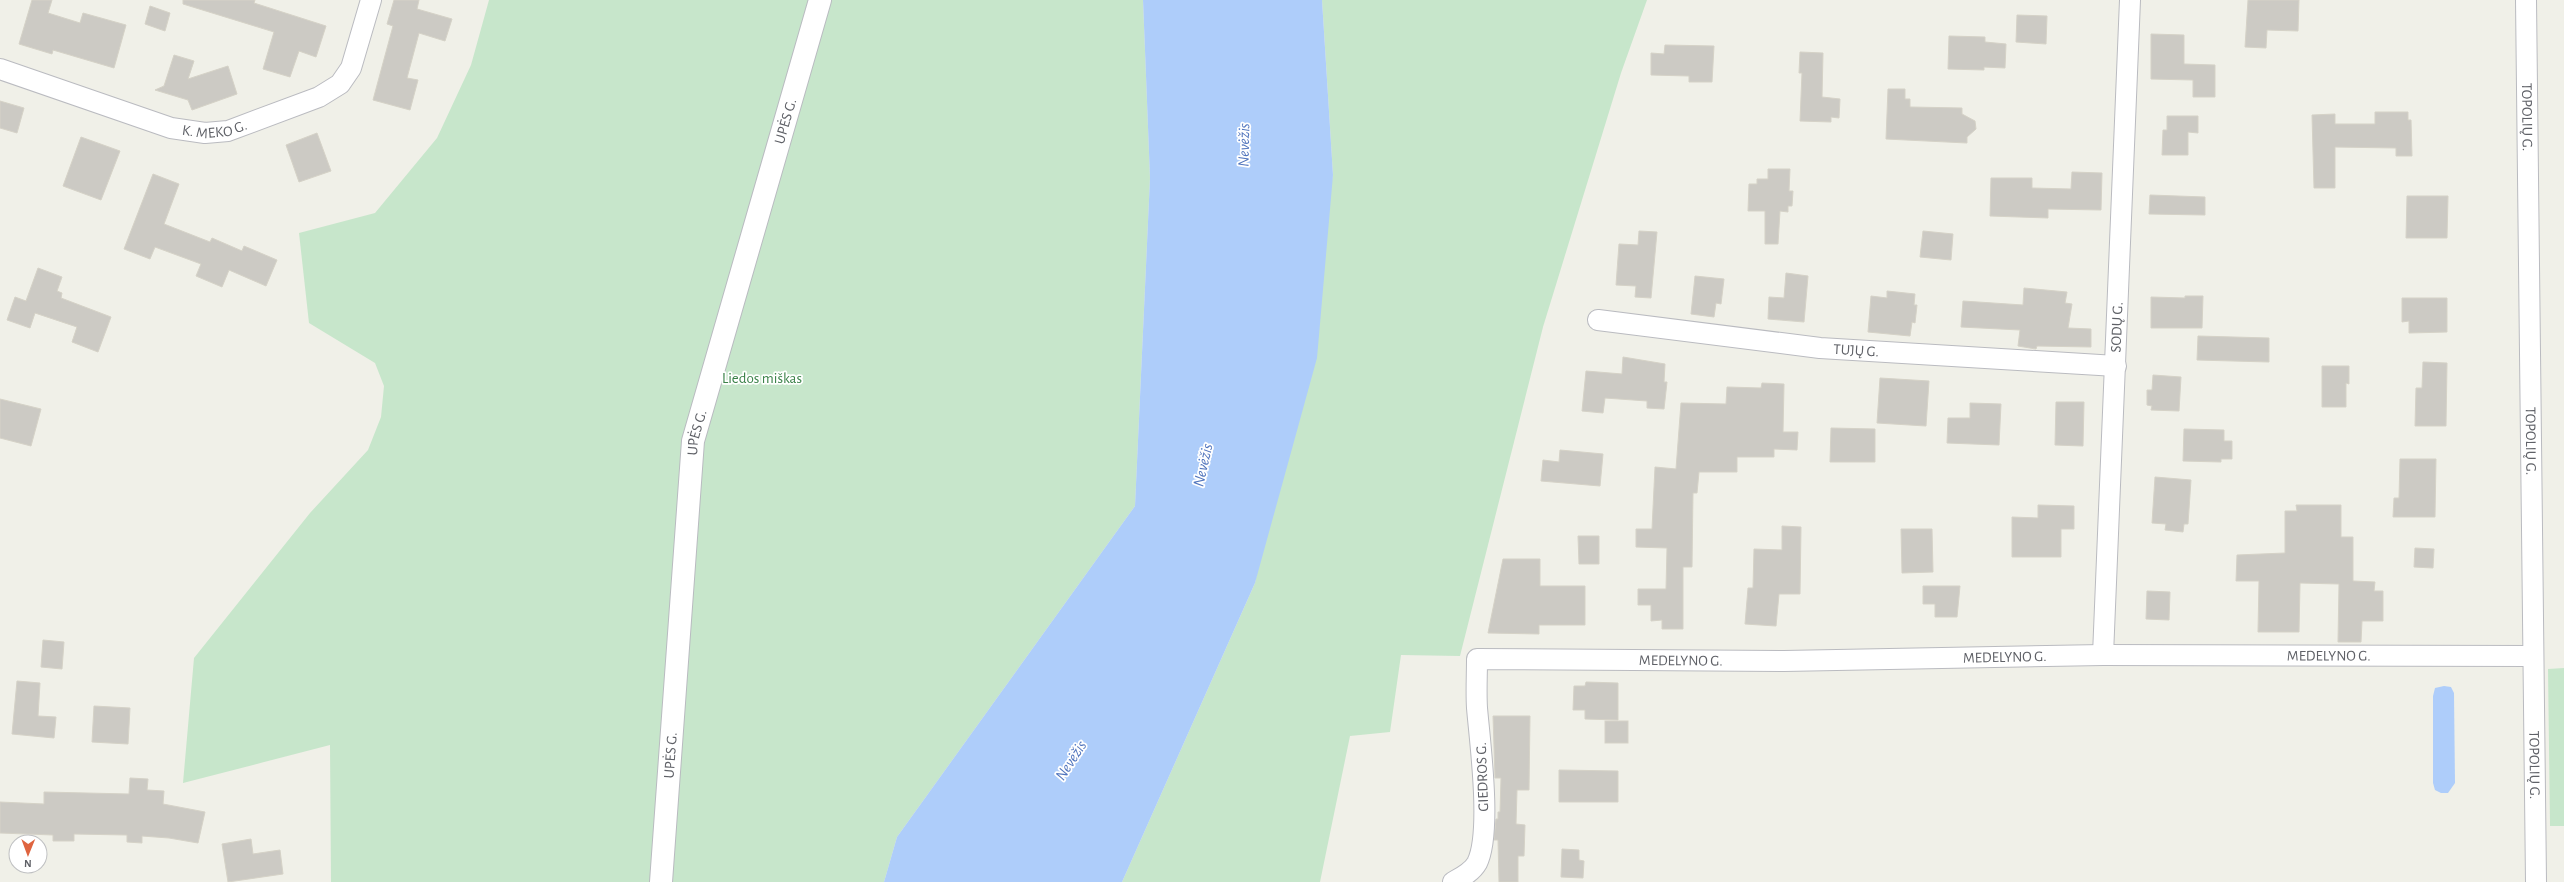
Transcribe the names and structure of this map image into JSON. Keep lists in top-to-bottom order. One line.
{"streets":{"main road":["UPĖS G."],"street":["TOPOLIŲ G.","K. MEKO G.","SODŲ G.","TUJŲ G.","MEDELYNO G.","GIEDROS G."]},"crossings":[["TOPOLIŲ G.","MEDELYNO G."],["SODŲ G.","TUJŲ G."],["SODŲ G.","MEDELYNO G."],["MEDELYNO G.","GIEDROS G."]],"water":["Nevėžis"],"parks":["Liedos miškas"],"north":"bottom"}
